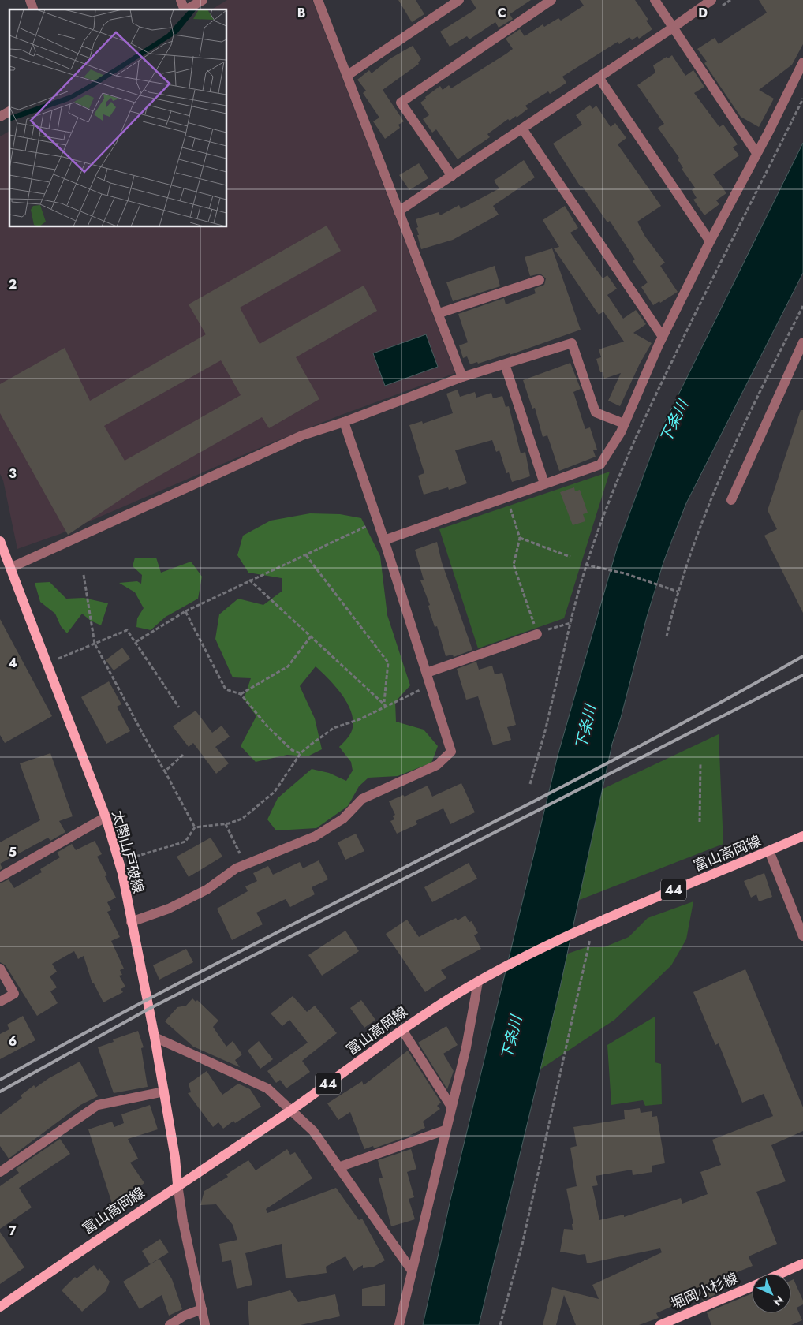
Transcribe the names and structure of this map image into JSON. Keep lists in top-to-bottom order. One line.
{"streets":{"main road":["太閤山戸破線","富山高岡線","44","堀岡小杉線"]},"crossings":[["太閤山戸破線","富山高岡線"]],"water":["下条川"],"north":"bottom right","grid":{"columns":["B","C","D"],"rows":["2","3","4","5","6","7"]}}
